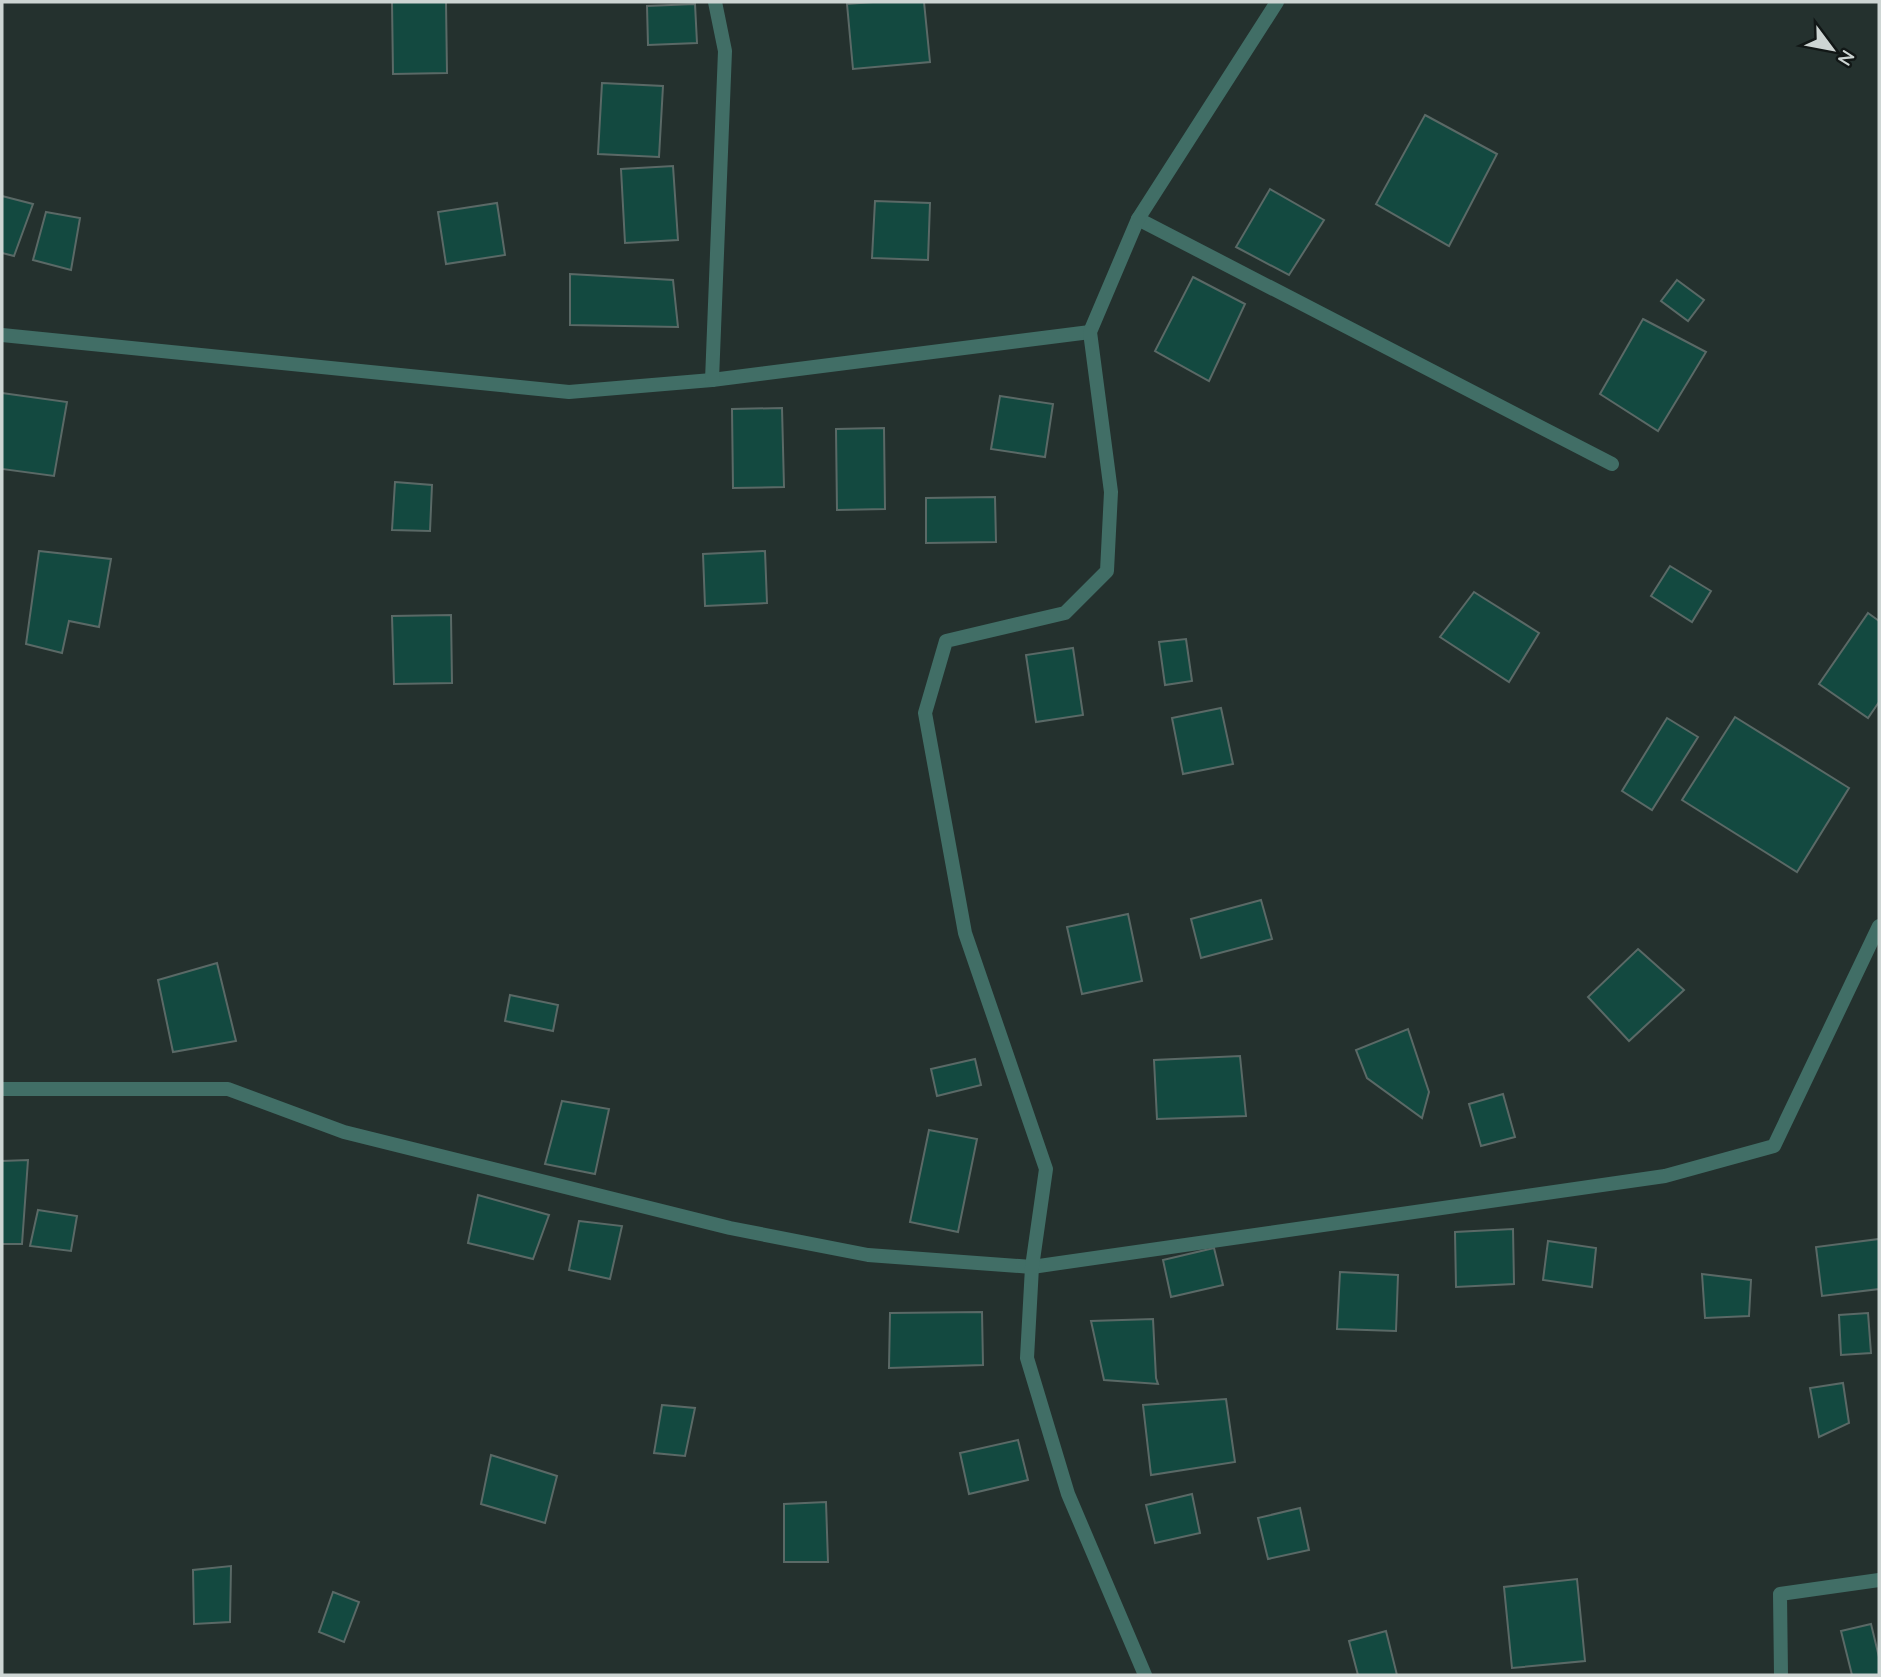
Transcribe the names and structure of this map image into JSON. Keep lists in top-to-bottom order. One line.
{"north":"bottom right"}
